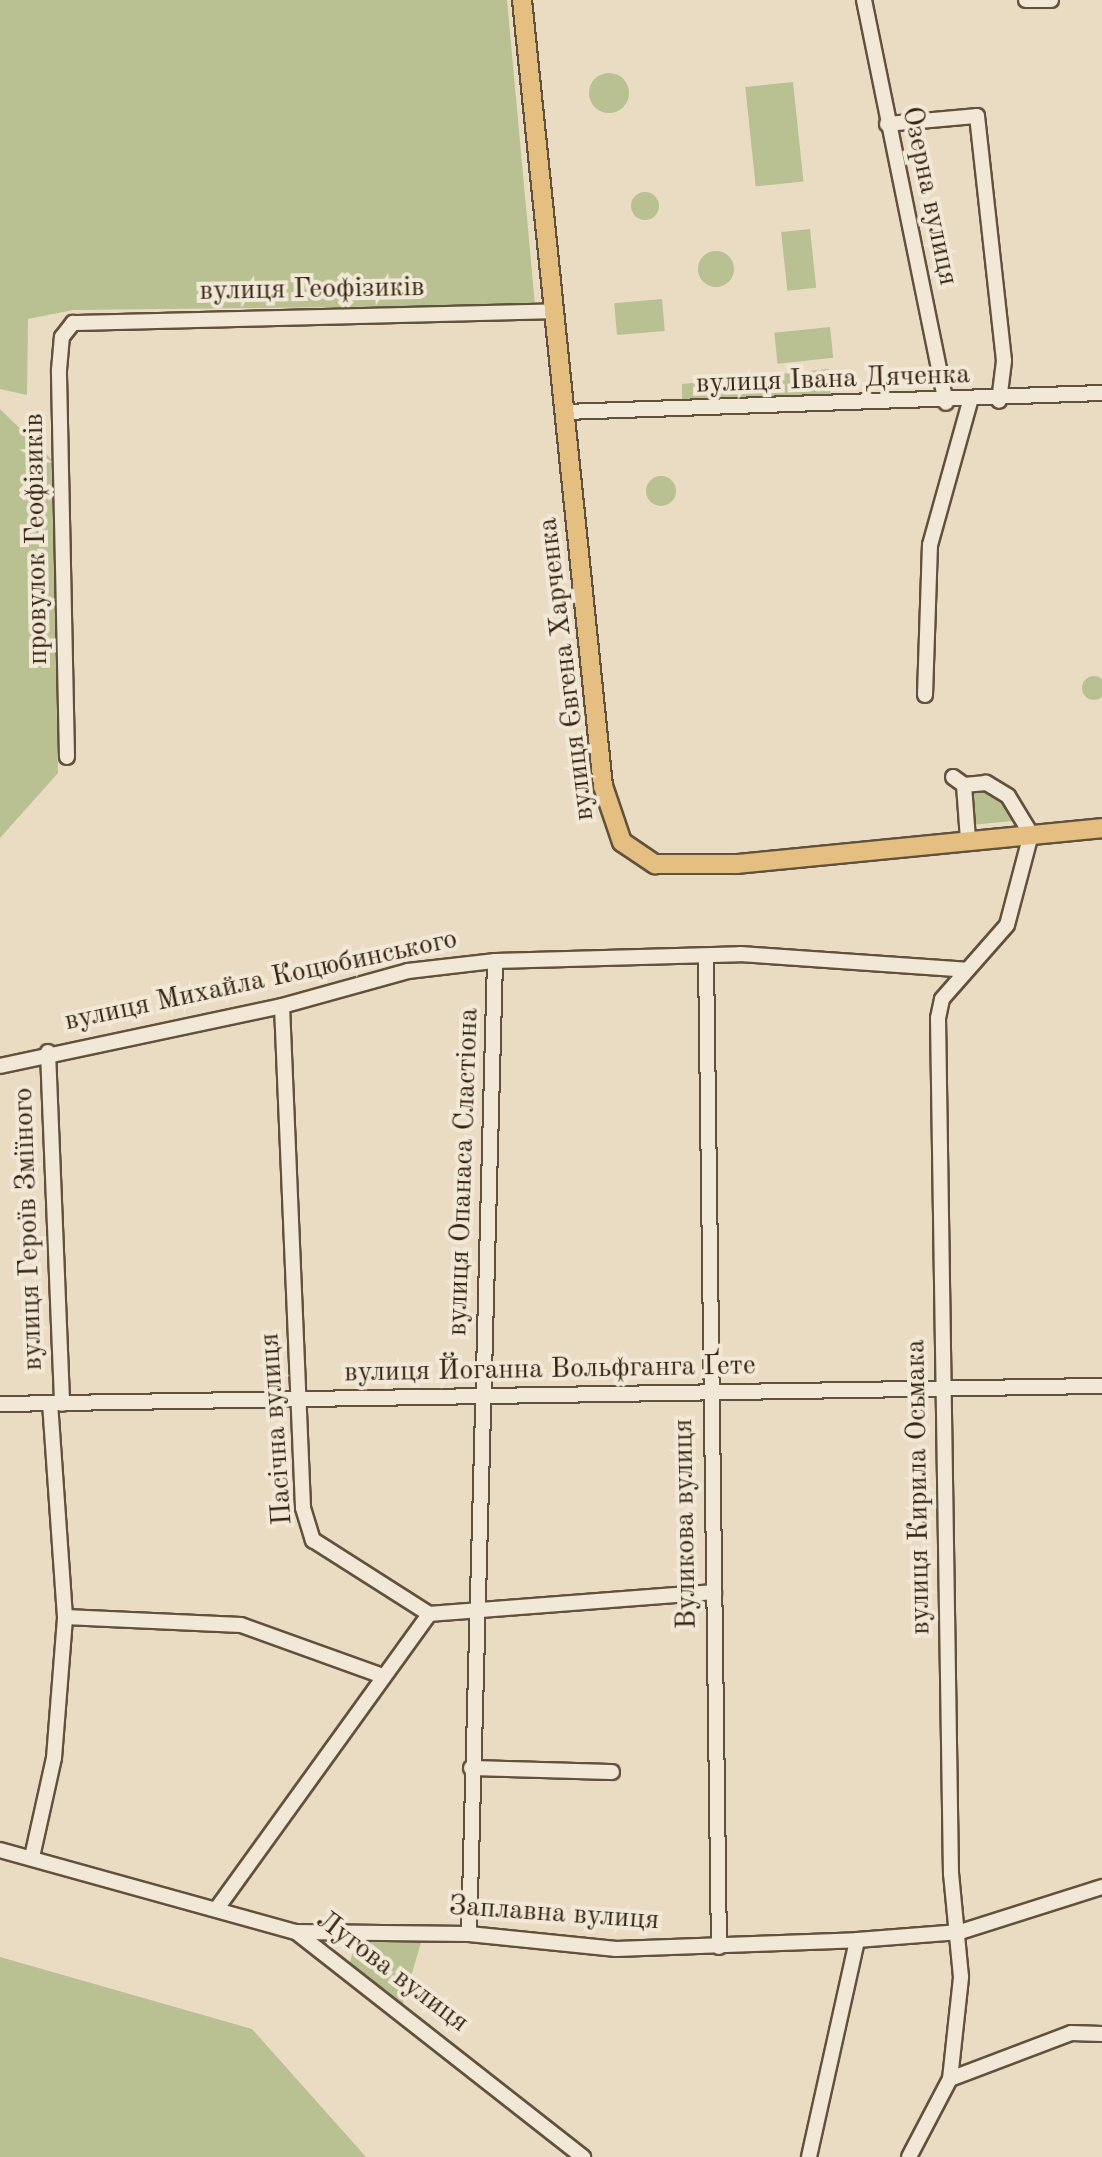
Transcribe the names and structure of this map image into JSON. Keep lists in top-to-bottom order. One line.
{"streets":{"main road":["вулиця Євгена Харченка"],"street":["Озерна вулиця","вулиця Геофізиків","вулиця Івана Дяченка","провулок Геофізиків","вулиця Михайла Коцюбинського","вулиця Опанаса Сластіона","вулиця Героїв Зміїного","вулиця Йоганна Вольфганга Ґете","Пасічна вулиця","вулиця Кирила Осьмака","Вуликова вулиця","Заплавна вулиця","Лугова вулиця"]},"crossings":[["Озерна вулиця","вулиця Івана Дяченка"],["вулиця Геофізиків","провулок Геофізиків"],["вулиця Геофізиків","вулиця Євгена Харченка"],["вулиця Івана Дяченка","вулиця Євгена Харченка"],["вулиця Євгена Харченка","вулиця Кирила Осьмака"],["вулиця Михайла Коцюбинського","вулиця Опанаса Сластіона"],["вулиця Михайла Коцюбинського","вулиця Героїв Зміїного"],["вулиця Михайла Коцюбинського","Пасічна вулиця"],["вулиця Михайла Коцюбинського","вулиця Кирила Осьмака"],["вулиця Михайла Коцюбинського","Вуликова вулиця"],["вулиця Опанаса Сластіона","вулиця Йоганна Вольфганга Ґете"],["вулиця Опанаса Сластіона","Заплавна вулиця"],["вулиця Героїв Зміїного","вулиця Йоганна Вольфганга Ґете"],["вулиця Героїв Зміїного","Лугова вулиця"],["вулиця Йоганна Вольфганга Ґете","Пасічна вулиця"],["вулиця Йоганна Вольфганга Ґете","вулиця Кирила Осьмака"],["вулиця Йоганна Вольфганга Ґете","Вуликова вулиця"],["вулиця Кирила Осьмака","Заплавна вулиця"],["Вуликова вулиця","Заплавна вулиця"],["Заплавна вулиця","Лугова вулиця"]]}
